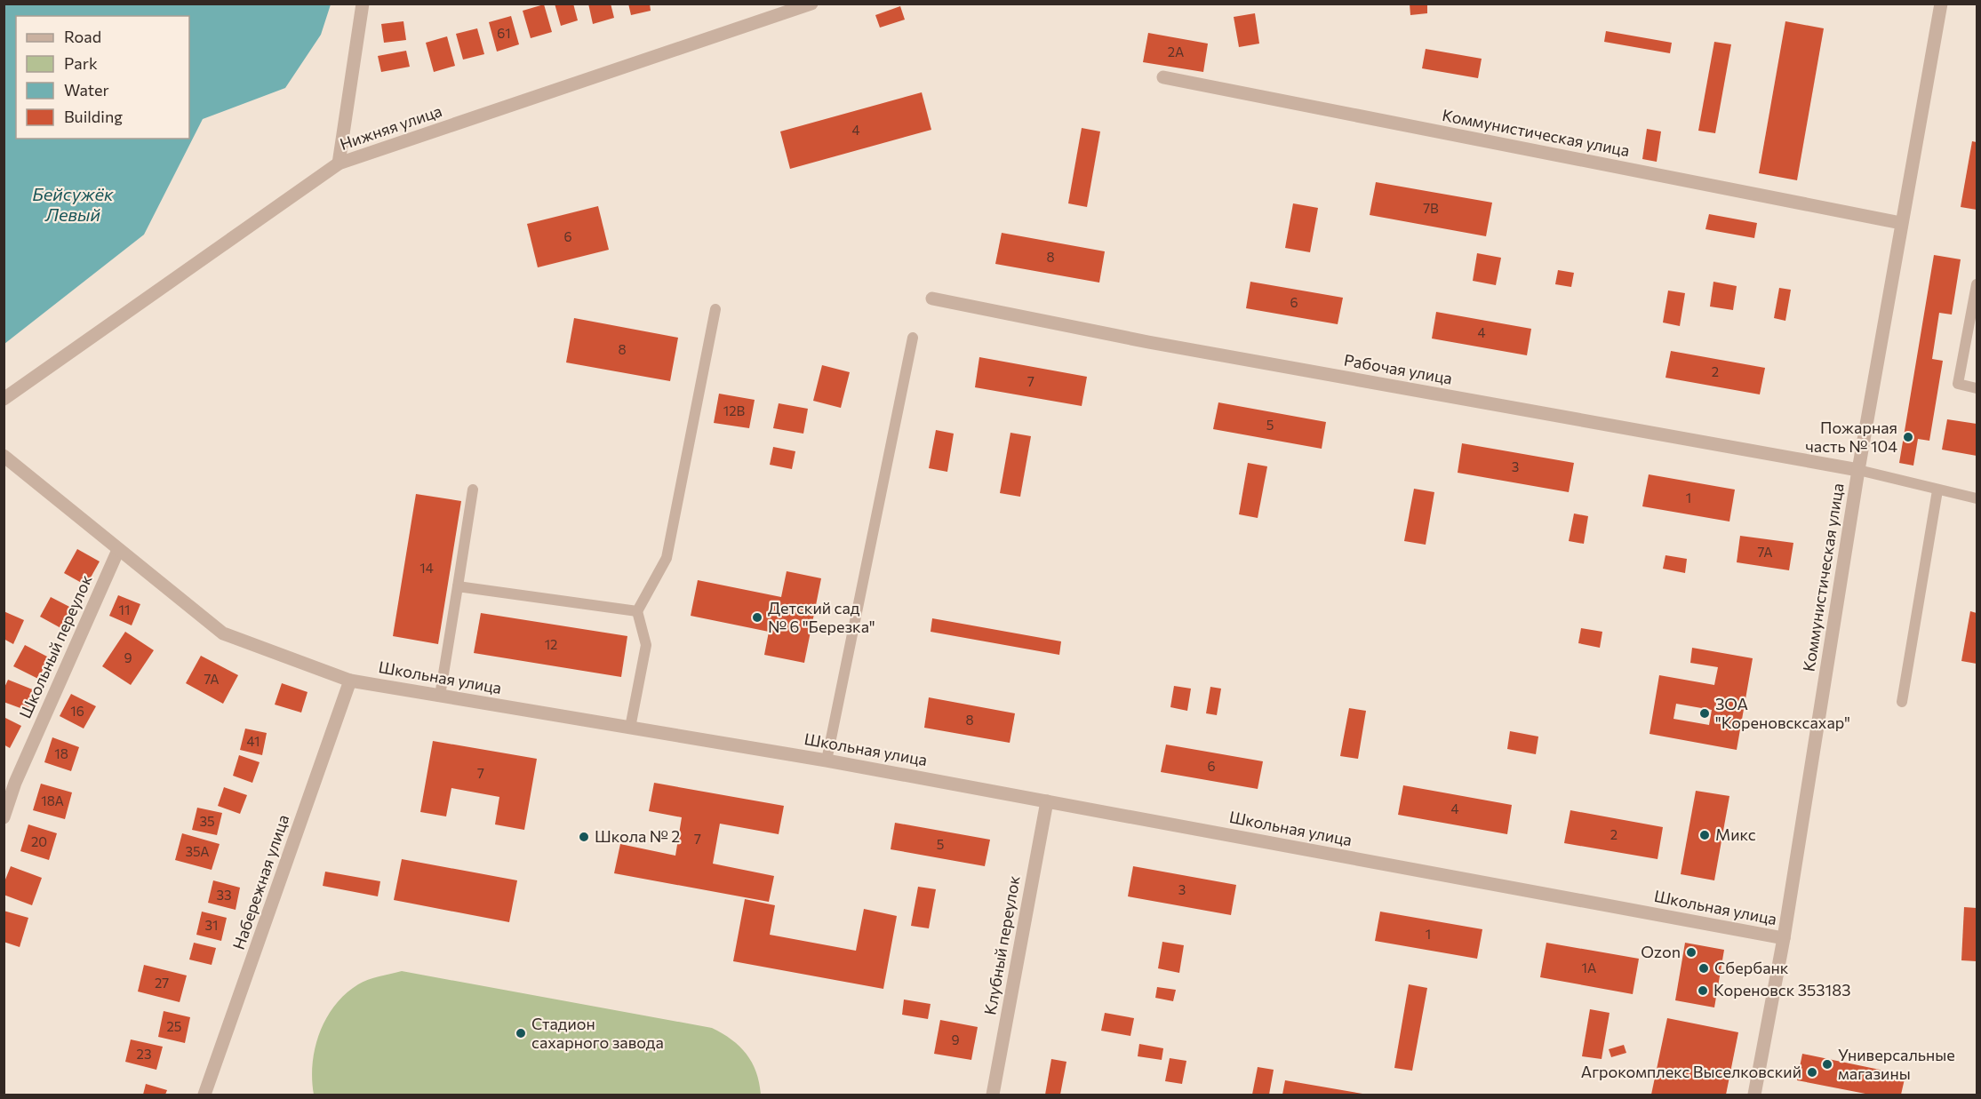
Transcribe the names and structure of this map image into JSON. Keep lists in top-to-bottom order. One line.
{"streets":{"street":["Нижняя улица","Коммунистическая улица","Рабочая улица","Школьный переулок","Школьная улица","Набережная улица","Клубный переулок"]},"crossings":[["Коммунистическая улица","Рабочая улица"],["Коммунистическая улица","Школьная улица"],["Школьный переулок","Школьная улица"],["Школьная улица","Набережная улица"],["Школьная улица","Клубный переулок"]],"water":["Бейсужёк Левый"],"places":["Пожарная часть № 104","Детский сад № 6 \"Березка\"","ЗОА \"Кореновсксахар\"","Микс","Школа № 2","Ozon","Сбербанк","Кореновск 353183","Стадион сахарного завода","Универсальные магазины","Агрокомплекс Выселковский"],"house_numbers":["61","2А","4","7В","6","8","6","4","8","2","7","12В","5","3","1","7А","14","11","12","9","7А","16","8","41","18","6","7","18А","4","35","2","7","20","5","35А","3","33","31","1","1А","27","25","9","23"],"legend":["Road","Park","Water","Building"]}
